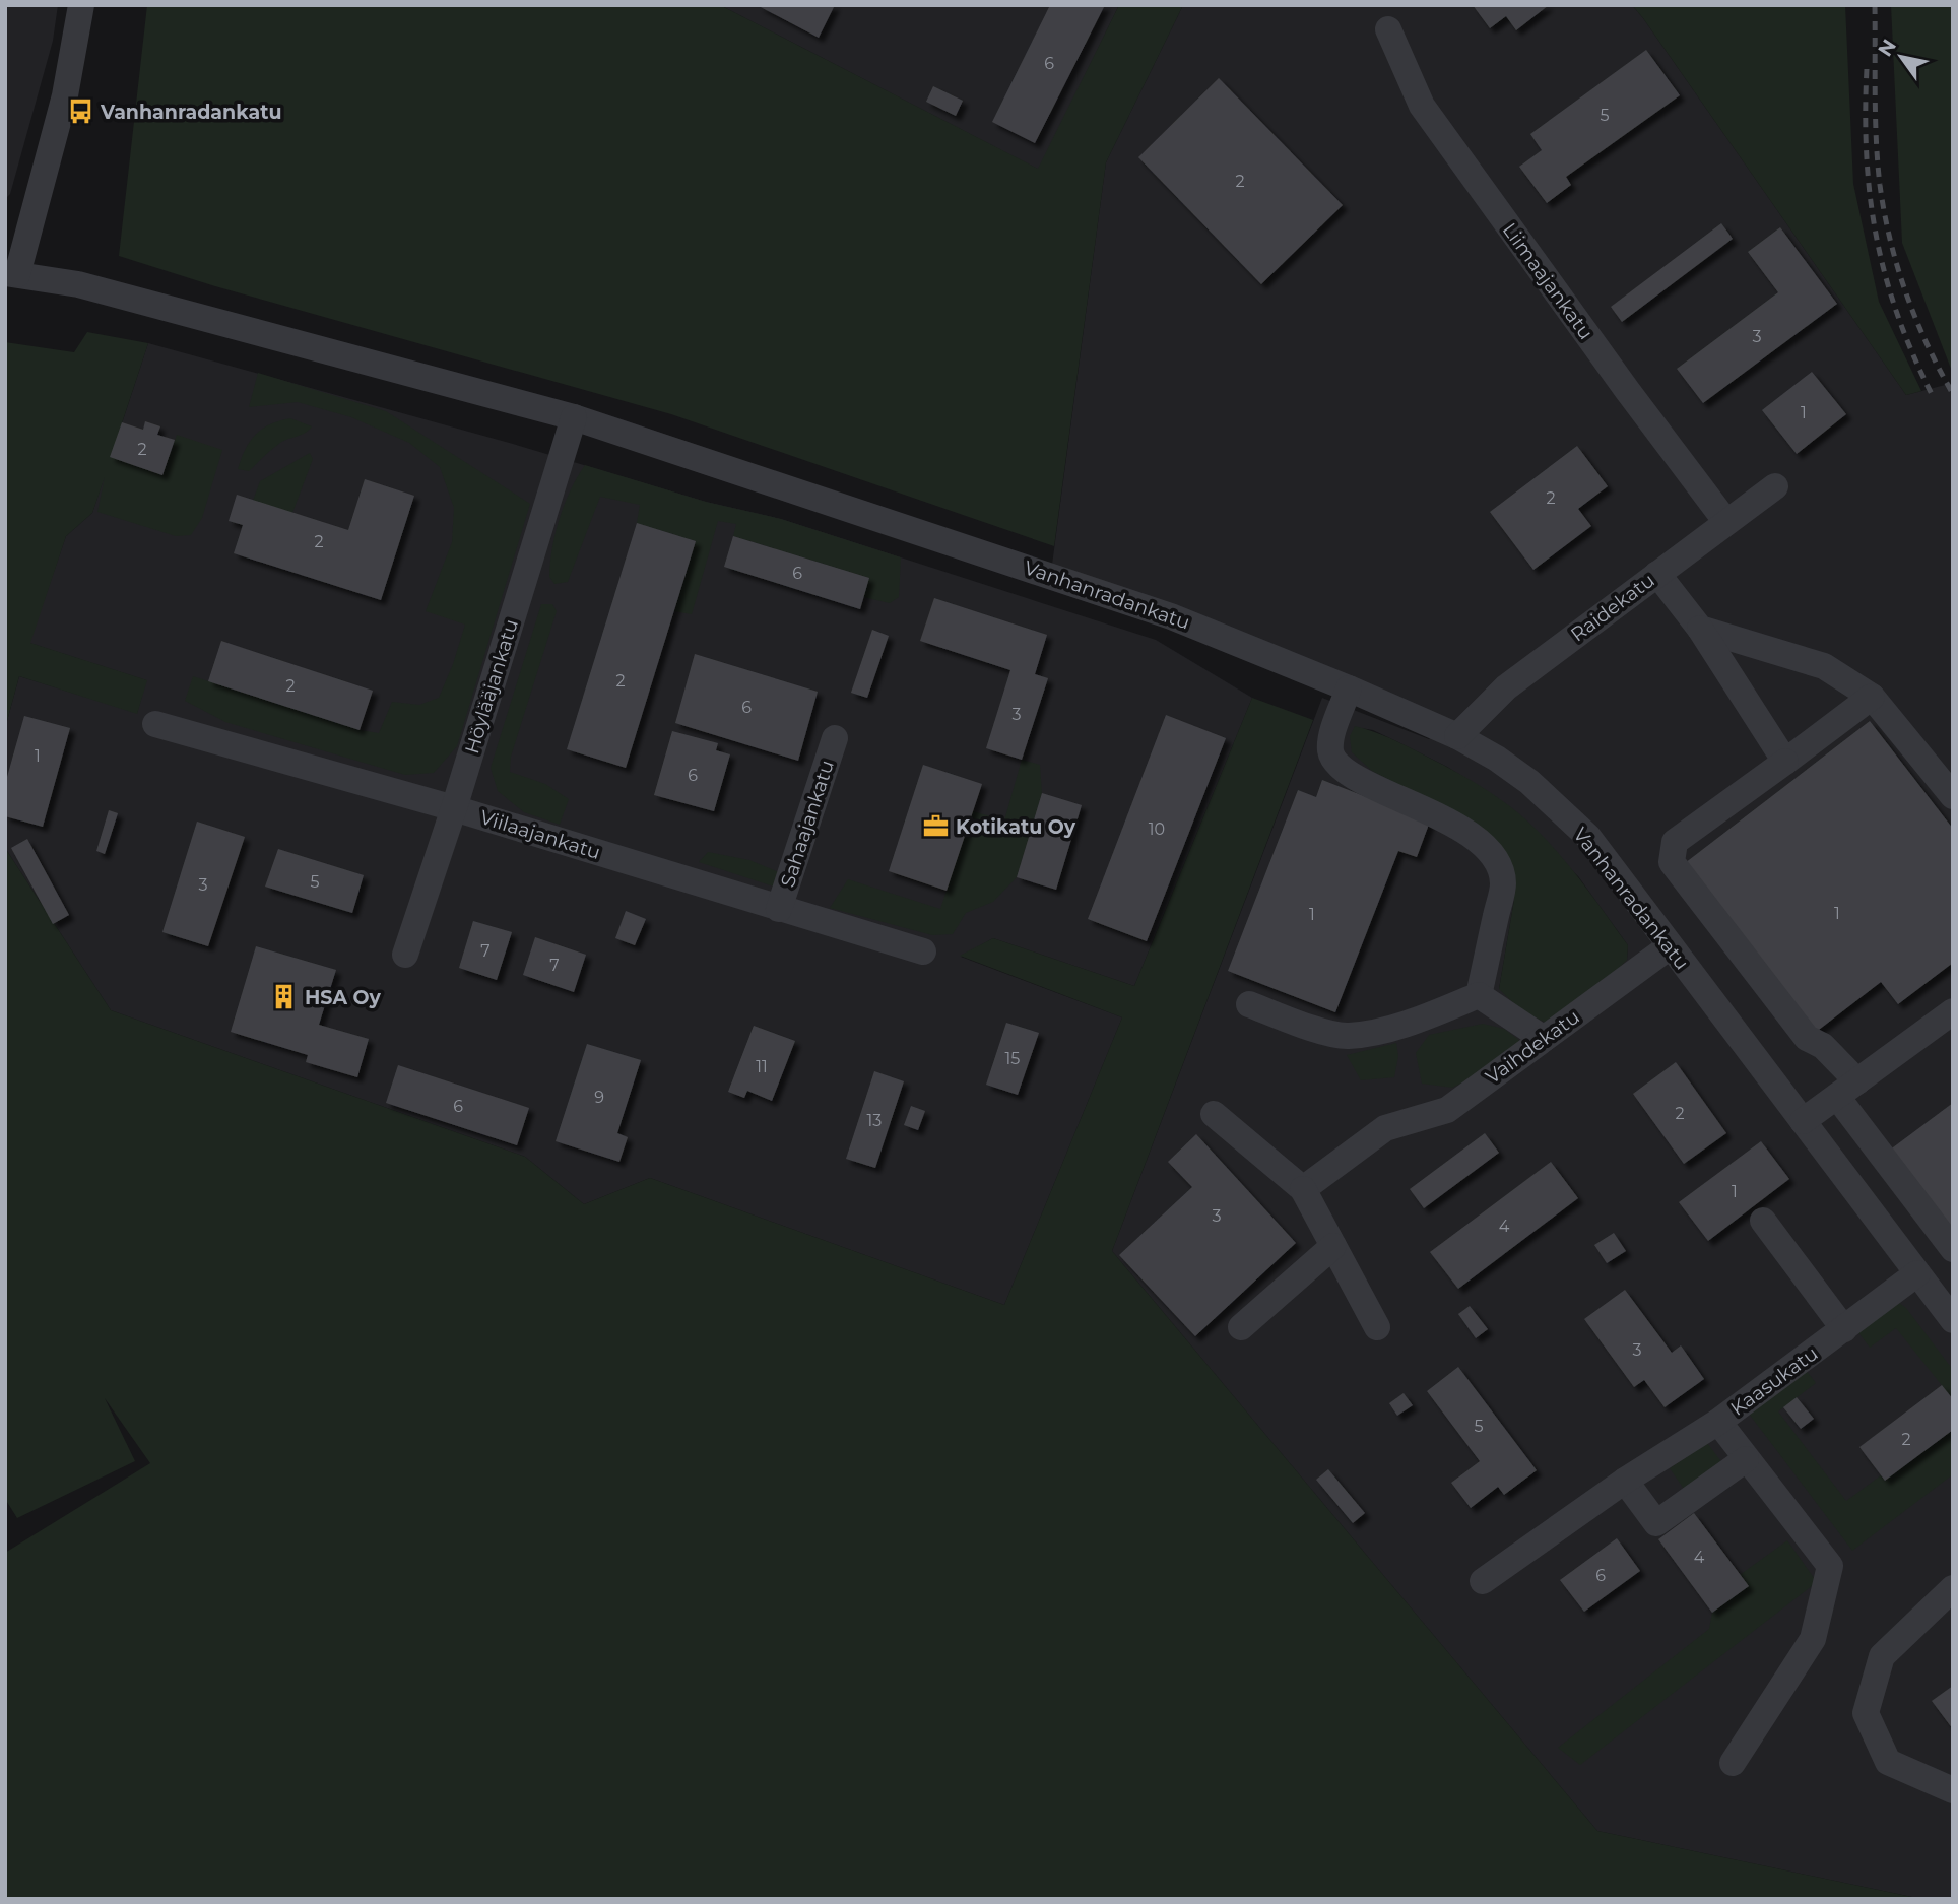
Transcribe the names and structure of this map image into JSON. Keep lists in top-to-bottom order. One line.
{"streets":{"street":["Liimaajankatu","Vanhanradankatu","Raidekatu","Höylääjankatu","Sahaajankatu","Viilaajankatu","Vaihdekatu","Kaasukatu"]},"crossings":[["Liimaajankatu","Raidekatu"],["Vanhanradankatu","Raidekatu"],["Vanhanradankatu","Höylääjankatu"],["Vanhanradankatu","Vaihdekatu"],["Vanhanradankatu","Kaasukatu"],["Höylääjankatu","Viilaajankatu"],["Sahaajankatu","Viilaajankatu"]],"places":{"bus stop":["Vanhanradankatu"],"office":["Kotikatu Oy"],"building":["HSA Oy"]},"house_numbers":["6","5","2","3","1","2","2","2","6","2","2","6","3","1","6","10","5","3","1","1","7","7","15","11","9","6","2","13","1","3","4","3","5","2","4","6"],"north":"top left"}
